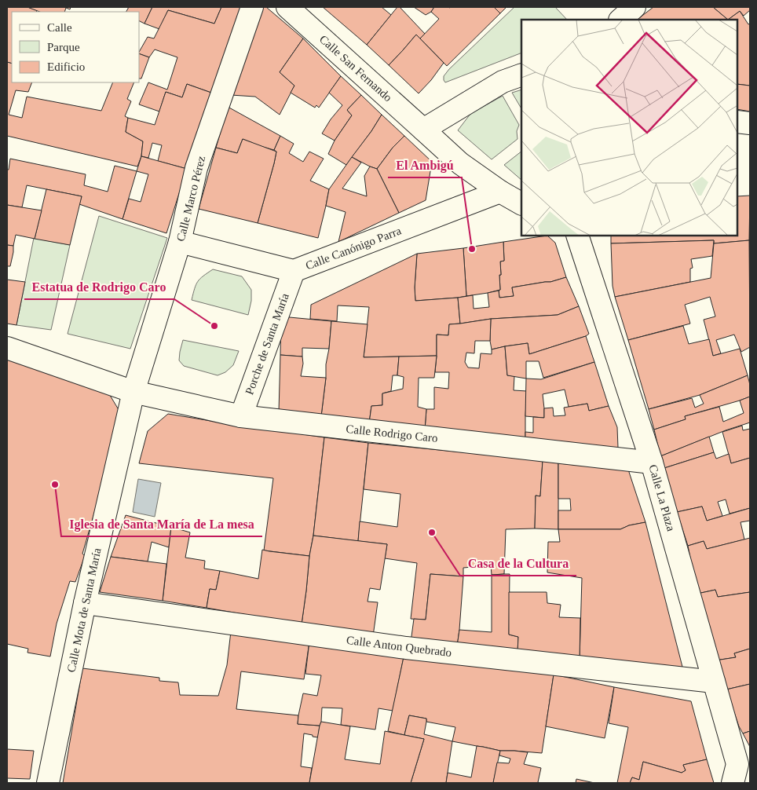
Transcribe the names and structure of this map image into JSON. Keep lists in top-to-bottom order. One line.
{"streets":{"street":["Calle San Fernando","Calle Marco Pérez","Calle Canónigo Parra","Porche de Santa María","Calle Rodrigo Caro","Calle La Plaza","Calle Mota de Santa María","Calle Anton Quebrado"]},"crossings":[["Calle San Fernando","Calle Canónigo Parra"],["Calle Marco Pérez","Calle Canónigo Parra"],["Calle Marco Pérez","Calle Rodrigo Caro"],["Calle Marco Pérez","Calle Mota de Santa María"],["Calle Canónigo Parra","Porche de Santa María"],["Porche de Santa María","Calle Rodrigo Caro"],["Calle Rodrigo Caro","Calle La Plaza"],["Calle Rodrigo Caro","Calle Mota de Santa María"],["Calle La Plaza","Calle Anton Quebrado"],["Calle Mota de Santa María","Calle Anton Quebrado"]],"places":["El Ambigú","Estatua de Rodrigo Caro","Iglesia de Santa María de La mesa","Casa de la Cultura"],"legend":["Calle","Parque","Edificio"]}
